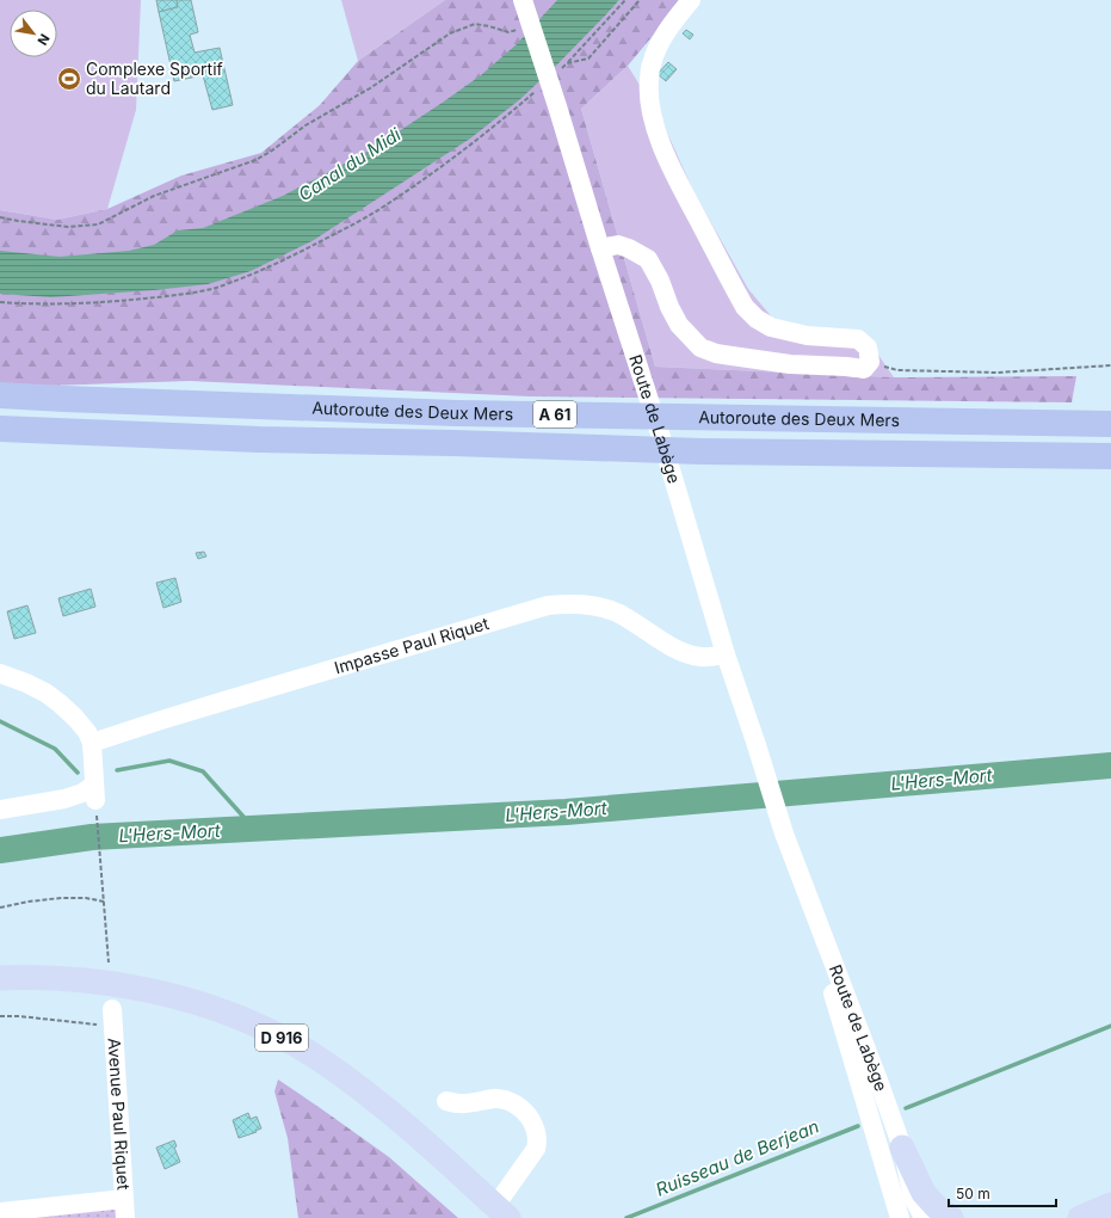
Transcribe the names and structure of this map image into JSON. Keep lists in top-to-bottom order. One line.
{"streets":{"highway":["Autoroute des Deux Mers","A 61"],"main road":["D 916"],"street":["Route de Labège","Impasse Paul Riquet","Avenue Paul Riquet"]},"crossings":[["Route de Labège","Impasse Paul Riquet"]],"water":["Canal du Midi","L'Hers-Mort","Ruisseau de Berjean"],"places":{"sports":["Complexe Sportif du Lautard"]},"scale_bar":"50 m","north":"bottom right"}
